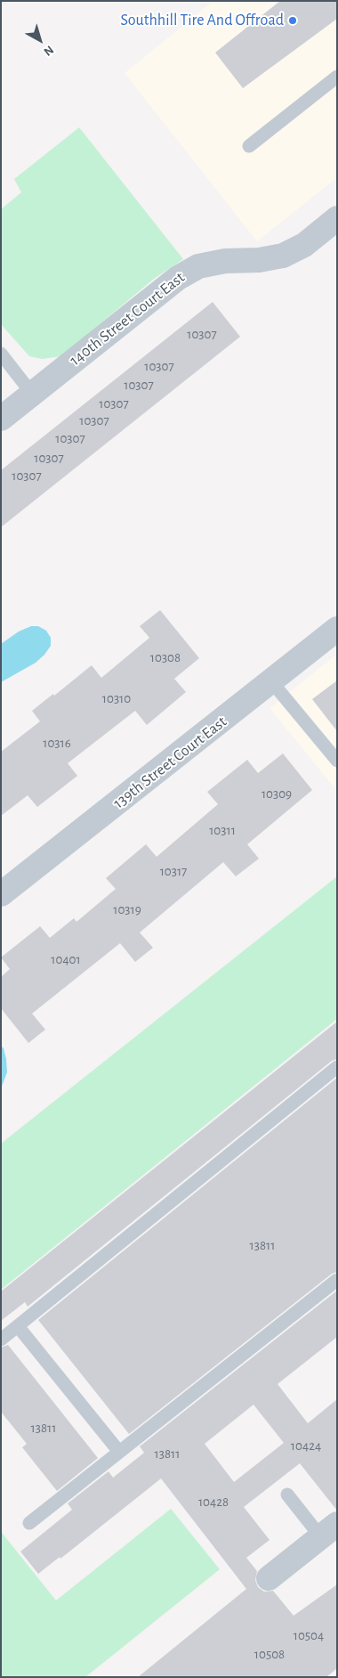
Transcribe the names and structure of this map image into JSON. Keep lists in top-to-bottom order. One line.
{"streets":{"street":["140th Street Court East","139th Street Court East"]},"places":["Southhill Tire And Offroad"],"house_numbers":["10307","10307","10307","10307","10307","10307","10307","10307","10308","10310","10316","10309","10311","10317","10319","10401","13811","13811","10424","13811","10428","10504","10508"],"north":"bottom right"}
